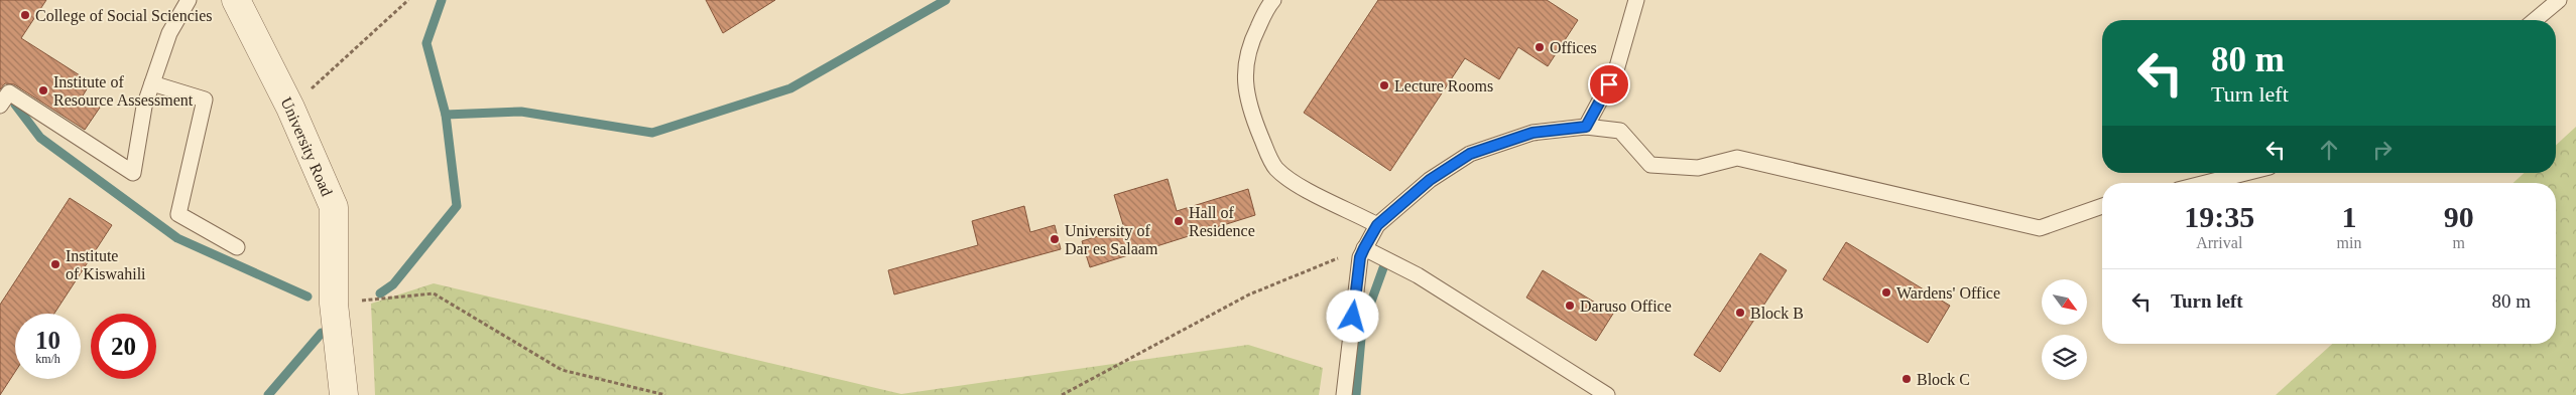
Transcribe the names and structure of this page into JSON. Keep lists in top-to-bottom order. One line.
{"streets":{"street":["University Road"]},"places":["College of Social Sciencies","Offices","Lecture Rooms","Institute of Resource Assessment","Hall of Residence","University of Dar es Salaam","Institute of Kiswahili","Wardens' Office","Daruso Office","Block B","Block C"],"north":"bottom right","page":{"turn":["80 m","Turn left"],"eta":["19:35","Arrival","1","min","90","m"],"list":[{"name":"Turn left","value":"80 m"}],"speed":"10 km/h","limit":"20"}}
